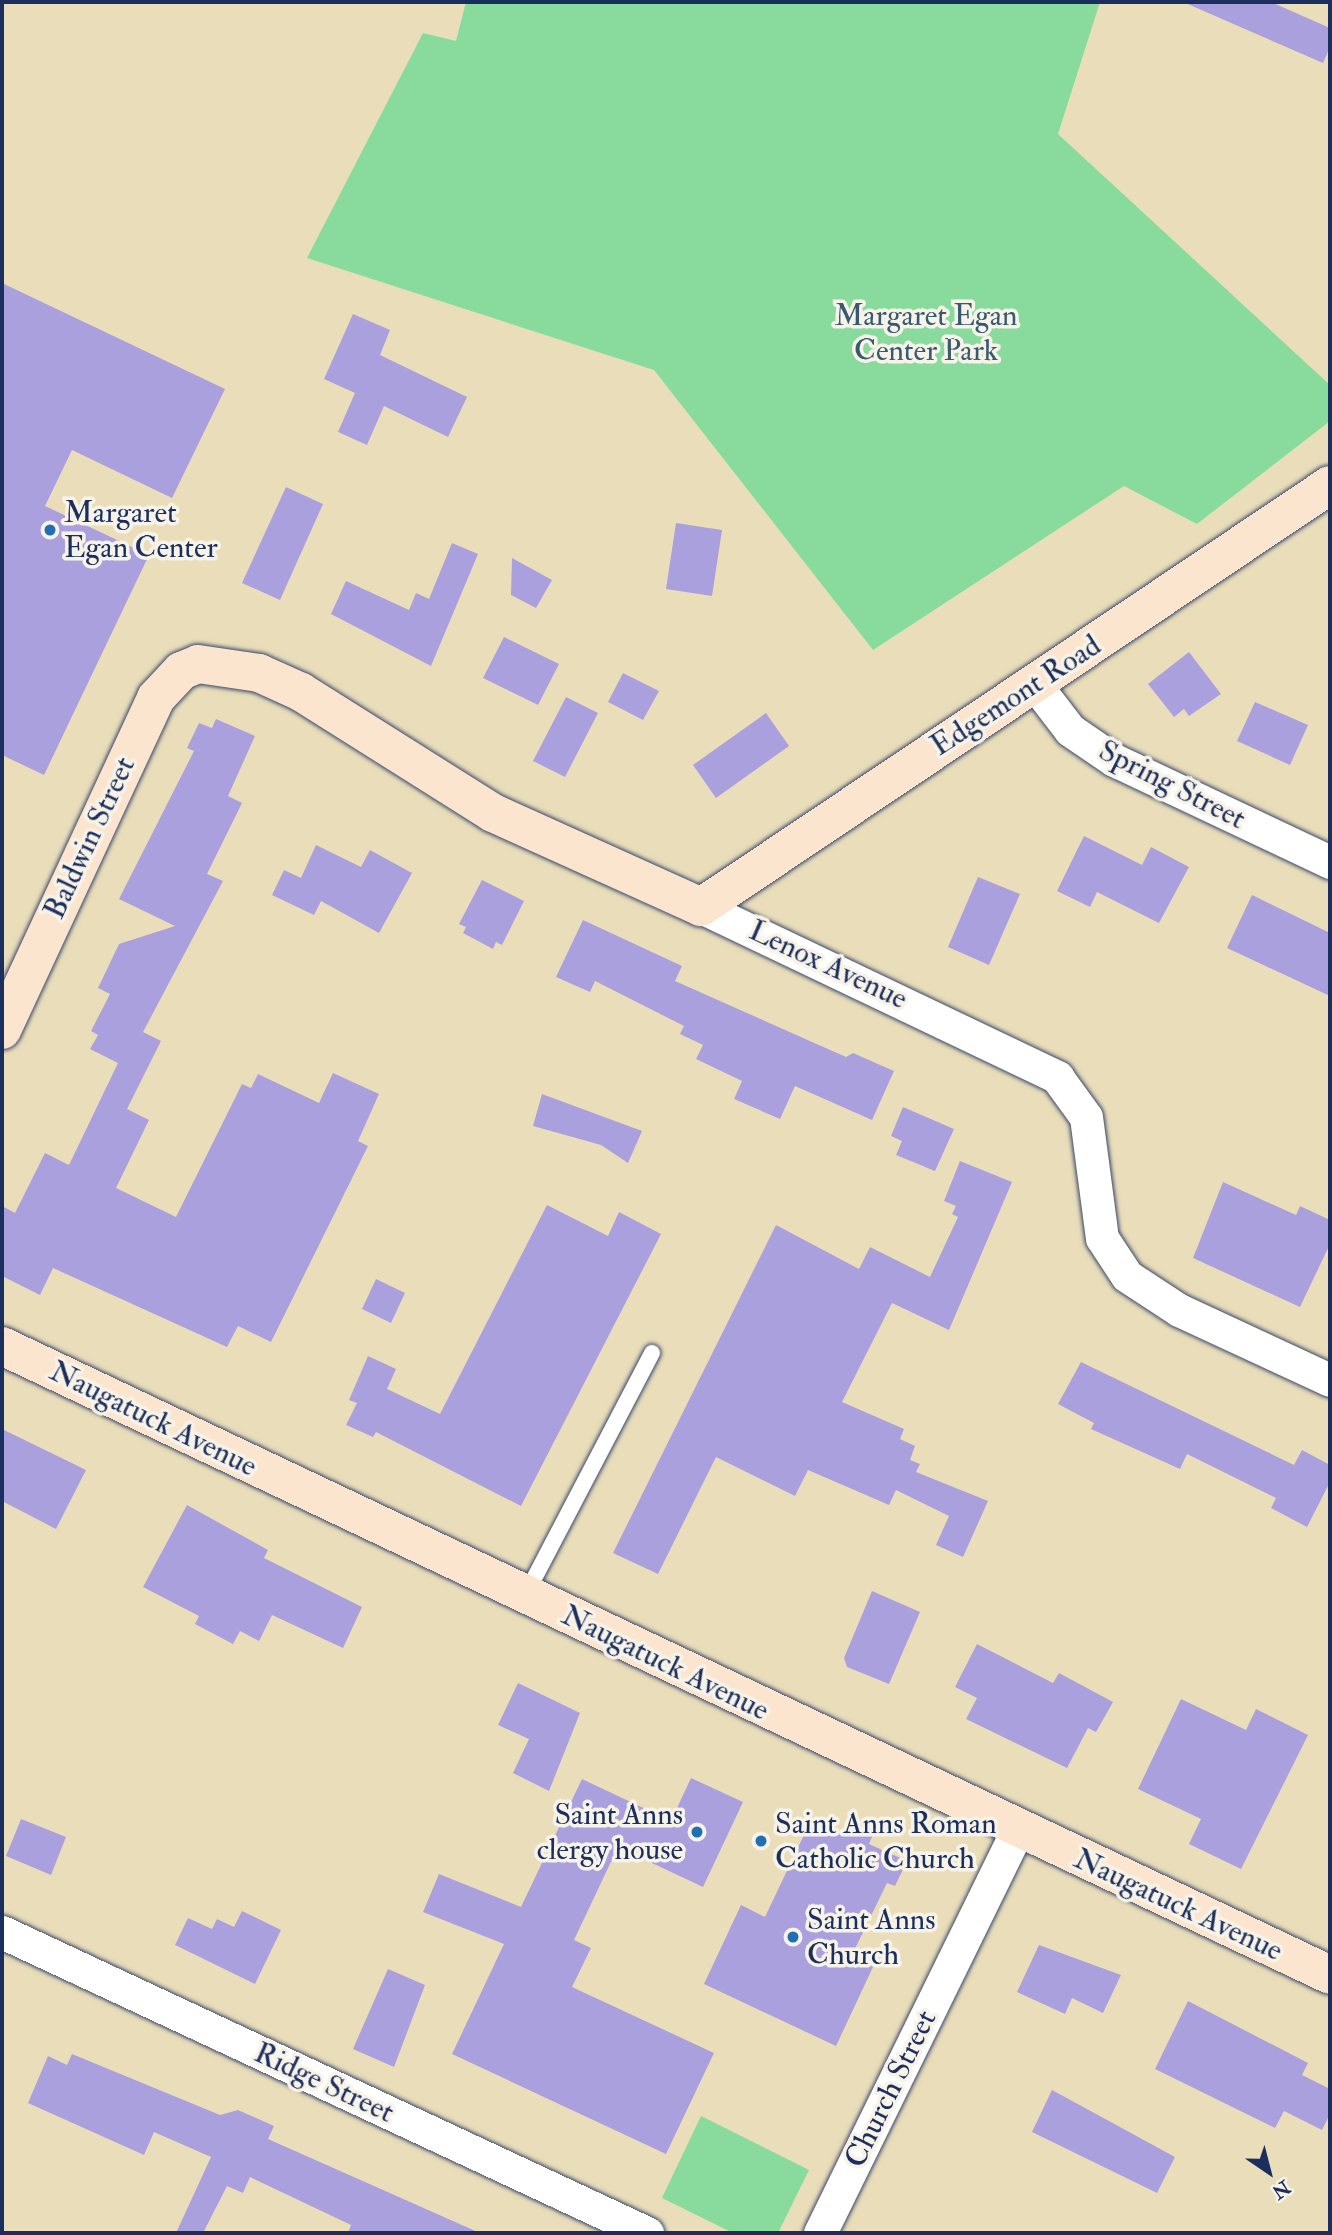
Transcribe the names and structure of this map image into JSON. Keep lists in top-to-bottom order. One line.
{"streets":{"street":["Edgemont Road","Spring Street","Baldwin Street","Lenox Avenue","Naugatuck Avenue","Ridge Street","Church Street"]},"crossings":[["Edgemont Road","Spring Street"],["Edgemont Road","Lenox Avenue"],["Baldwin Street","Lenox Avenue"],["Naugatuck Avenue","Church Street"]],"parks":["Margaret Egan Center Park"],"places":["Margaret Egan Center","Saint Anns clergy house","Saint Anns Roman Catholic Church","Saint Anns Church"],"north":"bottom right"}
